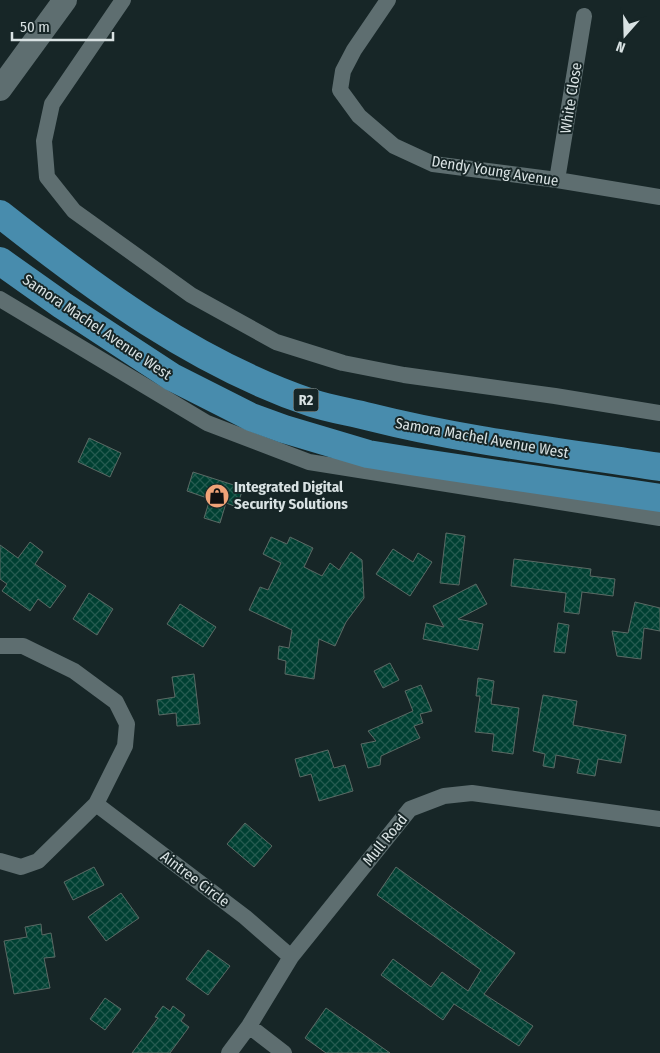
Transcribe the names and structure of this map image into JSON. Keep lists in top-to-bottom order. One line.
{"streets":{"highway":["Samora Machel Avenue West","R2"],"street":["White Close","Dendy Young Avenue","Mull Road","Aintree Circle"]},"crossings":[["White Close","Dendy Young Avenue"],["Mull Road","Aintree Circle"]],"places":{"shop":["Integrated Digital Security Solutions"]},"scale_bar":"50 m","north":"bottom"}
